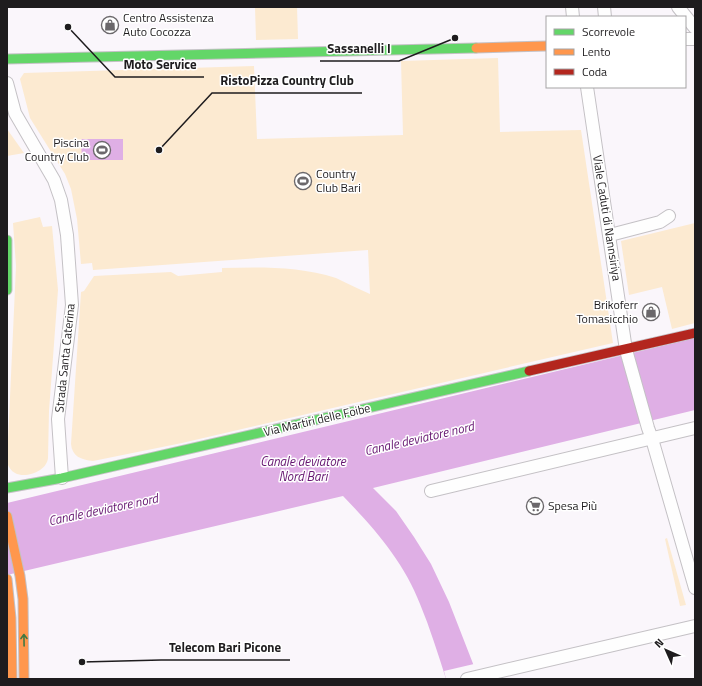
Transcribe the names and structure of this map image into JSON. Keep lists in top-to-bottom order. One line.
{"streets":{"street":["Viale Caduti di Nannsiriya","Strada Santa Caterina","Via Martiri delle Foibe"]},"crossings":[["Viale Caduti di Nannsiriya","Via Martiri delle Foibe"],["Strada Santa Caterina","Via Martiri delle Foibe"]],"water":["Canale deviatore nord","Canale deviatore Nord Bari"],"places":{"shop":["Centro Assistenza Auto Cocozza","Brikoferr Tomasicchio"],"other":["Moto Service","Sassanelli I","RistoPizza Country Club","Telecom Bari Picone"],"sports":["Piscina Country Club","Country Club Bari"],"supermarket":["Spesa Più"]},"legend":["Scorrevole","Lento","Coda"],"north":"top left"}
